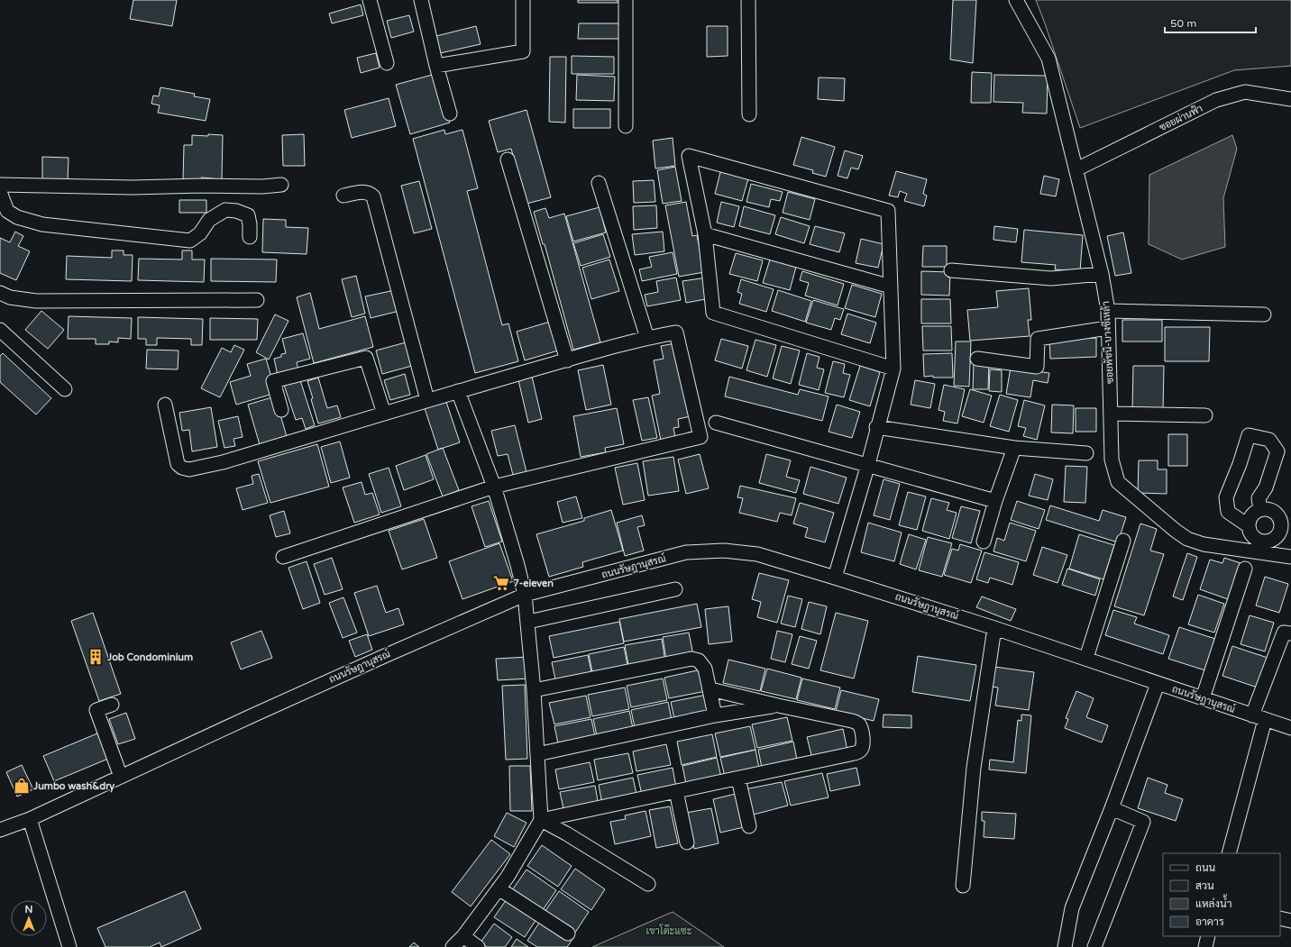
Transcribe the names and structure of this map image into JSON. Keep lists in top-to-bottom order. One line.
{"streets":{"street":["ซอยผ่านฟ้า","ซอยพัชนี-บางชีเหล้า","ถนนรัษฎานุสรณ์"]},"crossings":[["ซอยผ่านฟ้า","ซอยพัชนี-บางชีเหล้า"]],"parks":["เขาโต๊ะแซะ"],"places":{"supermarket":["7-eleven"],"building":["Job Condominium"],"shop":["Jumbo wash&dry"]},"legend":["ถนน","สวน","แหล่งน้ำ","อาคาร"],"scale_bar":"50 m","north":"top"}
